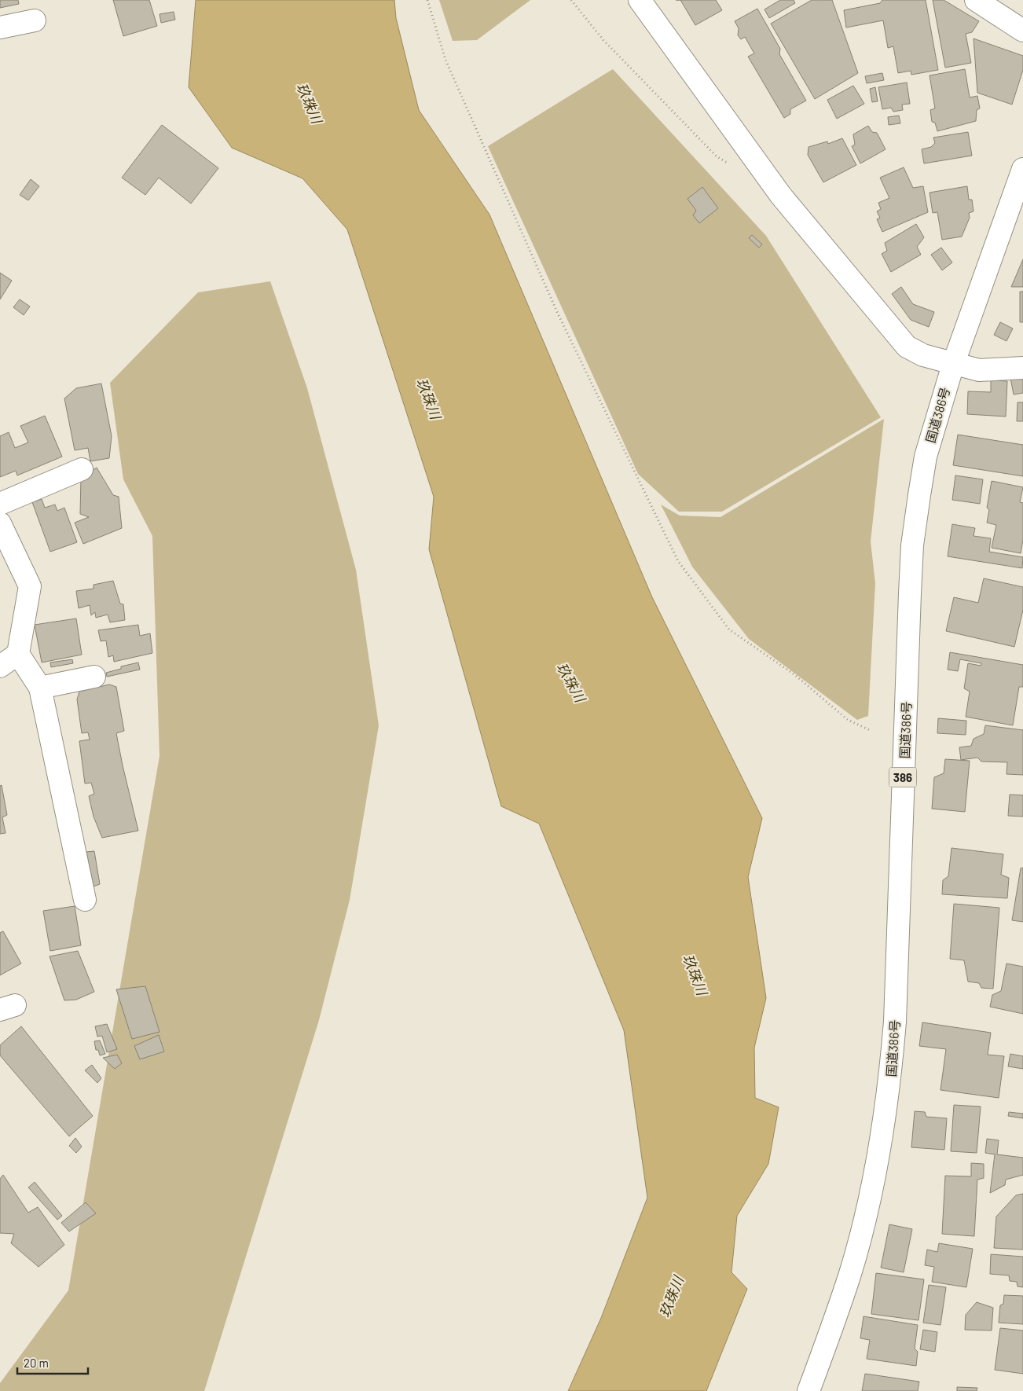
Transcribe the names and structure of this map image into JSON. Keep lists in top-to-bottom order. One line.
{"streets":{"main road":["国道386号","386"]},"water":["玖珠川"],"scale_bar":"20 m"}
